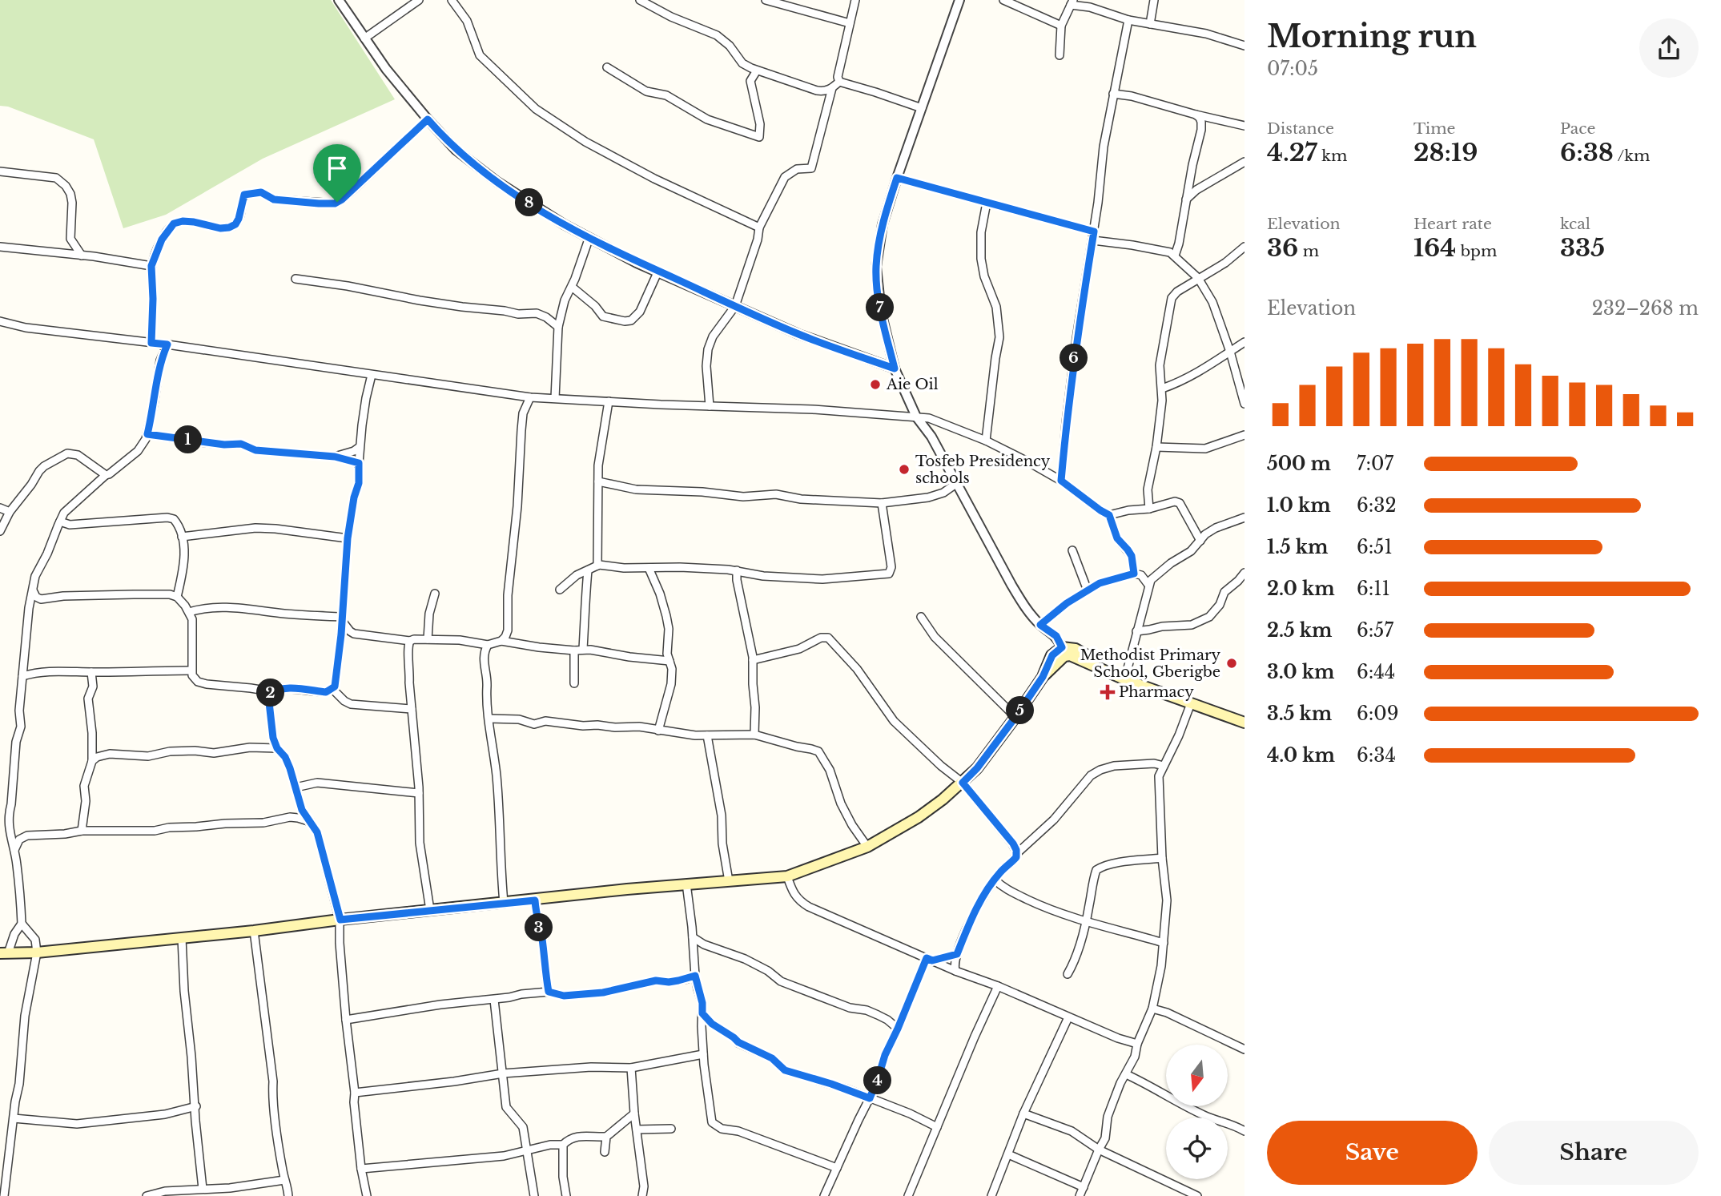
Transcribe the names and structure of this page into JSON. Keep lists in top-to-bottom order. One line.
{"places":{"other":["Aie Oil","Tosfeb Presidency schools","Methodist Primary School, Gberigbe"],"health":["Pharmacy"]},"north":"bottom","page":{"heading":["Morning run","07:05"],"stats":[["Distance","4.27 km"],["Time","28:19"],["Pace","6:38 /km"],["Elevation","36 m"],["Heart rate","164 bpm"],["kcal","335"]],"pins":["8","7","6","1","2","5","3","4"],"chart":["Elevation","232–268 m"],"list":[{"name":"500 m","note":"7:07"},{"name":"1.0 km","note":"6:32"},{"name":"1.5 km","note":"6:51"},{"name":"2.0 km","note":"6:11"},{"name":"2.5 km","note":"6:57"},{"name":"3.0 km","note":"6:44"},{"name":"3.5 km","note":"6:09"},{"name":"4.0 km","note":"6:34"}],"buttons":["Save","Share"]}}
